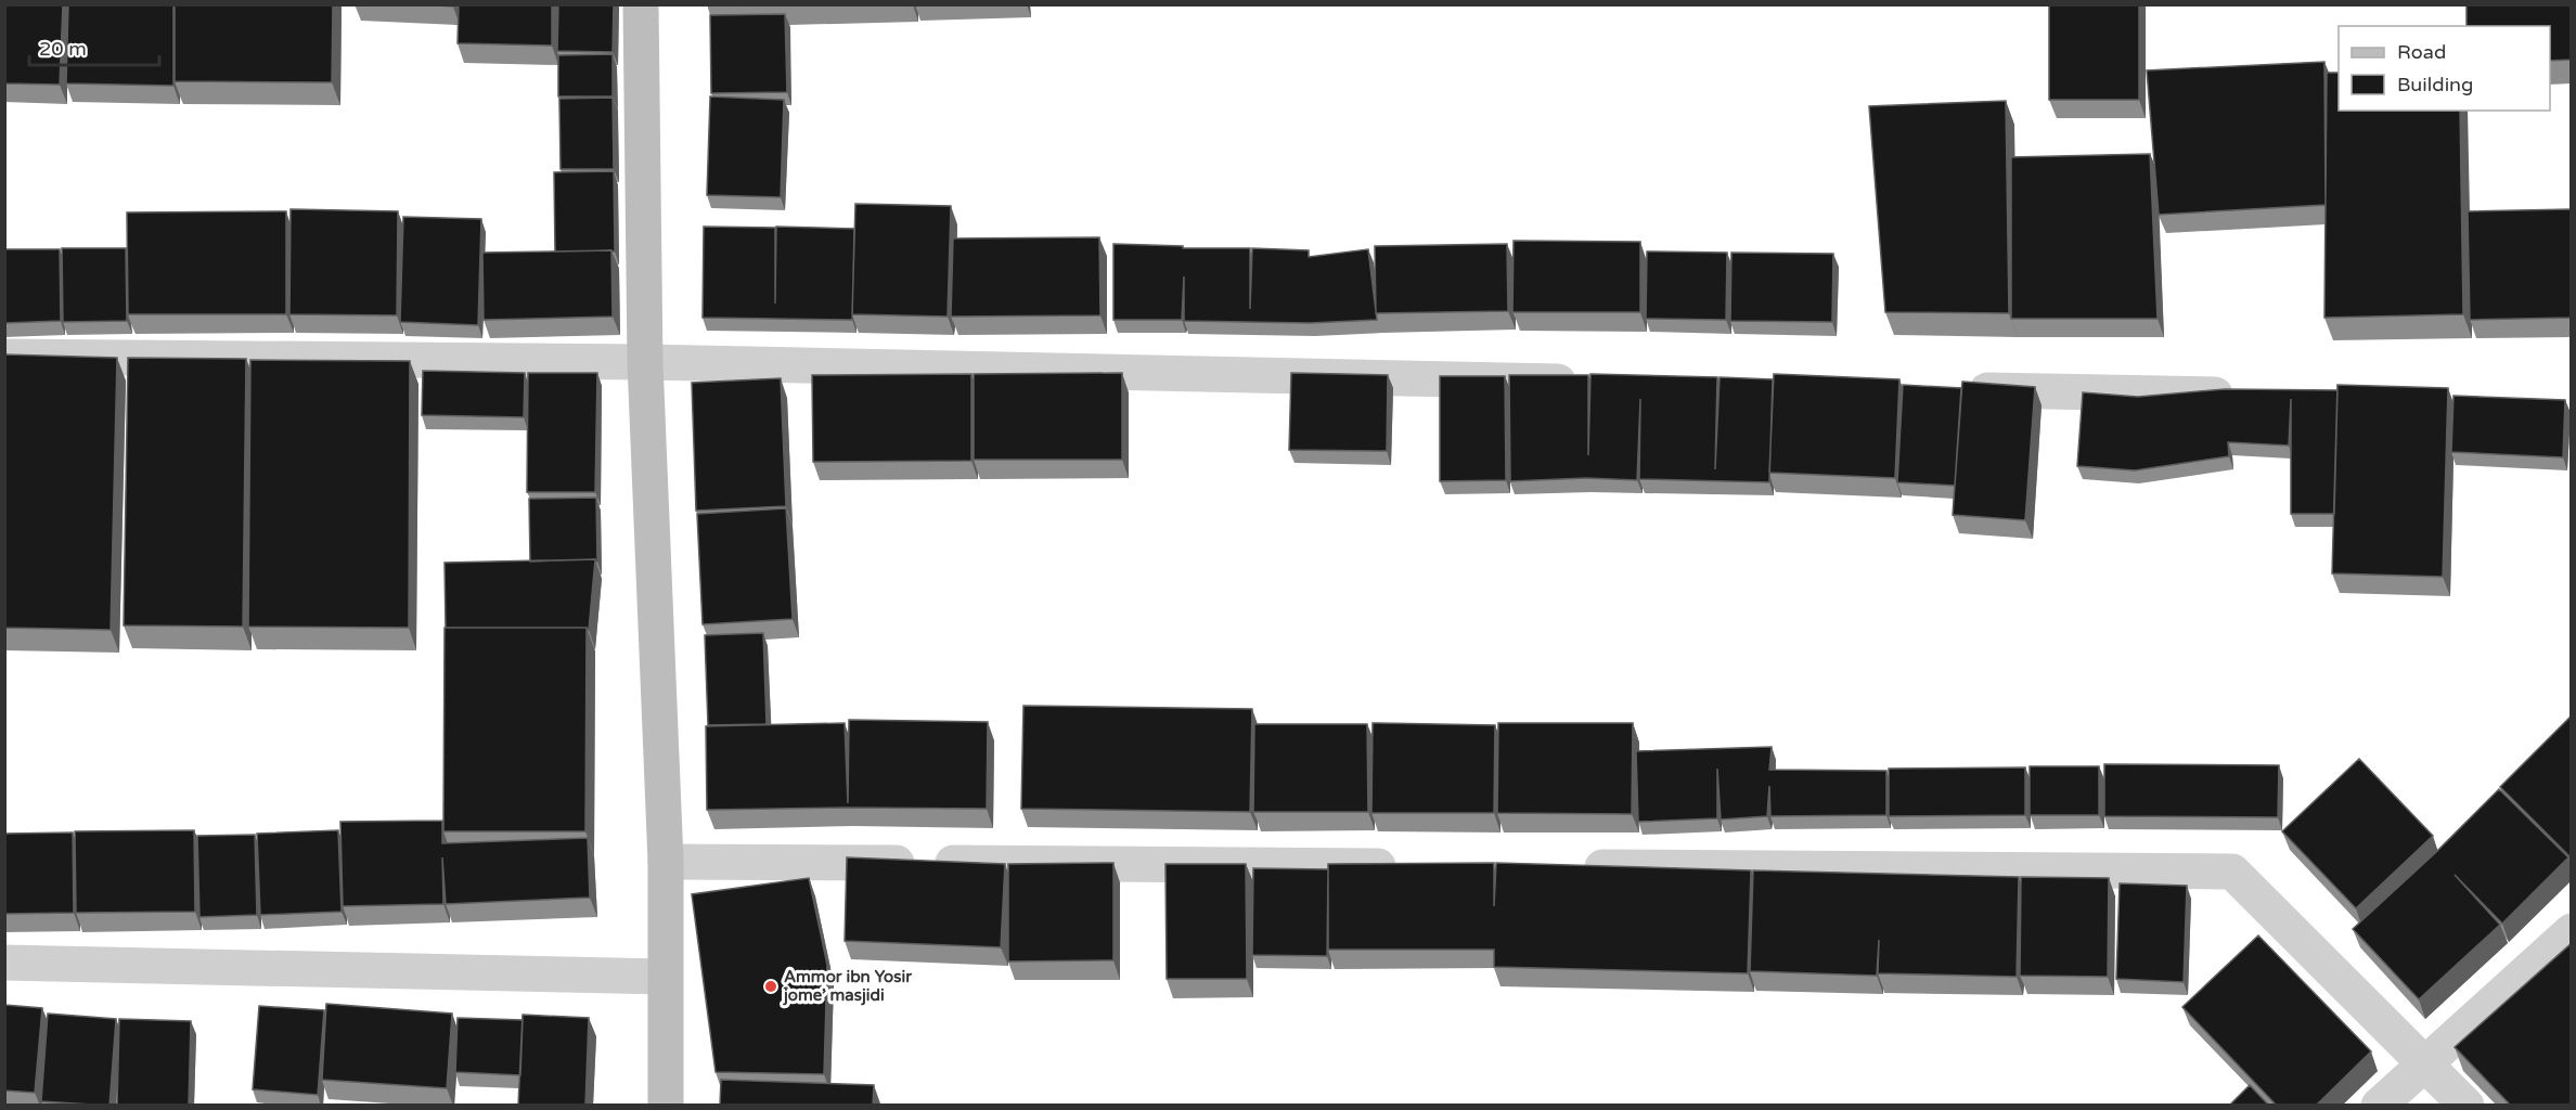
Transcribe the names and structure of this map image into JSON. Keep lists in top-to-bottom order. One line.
{"places":["Ammor ibn Yosir jome’ masjidi"],"legend":["Road","Building"],"scale_bar":"20 m"}
